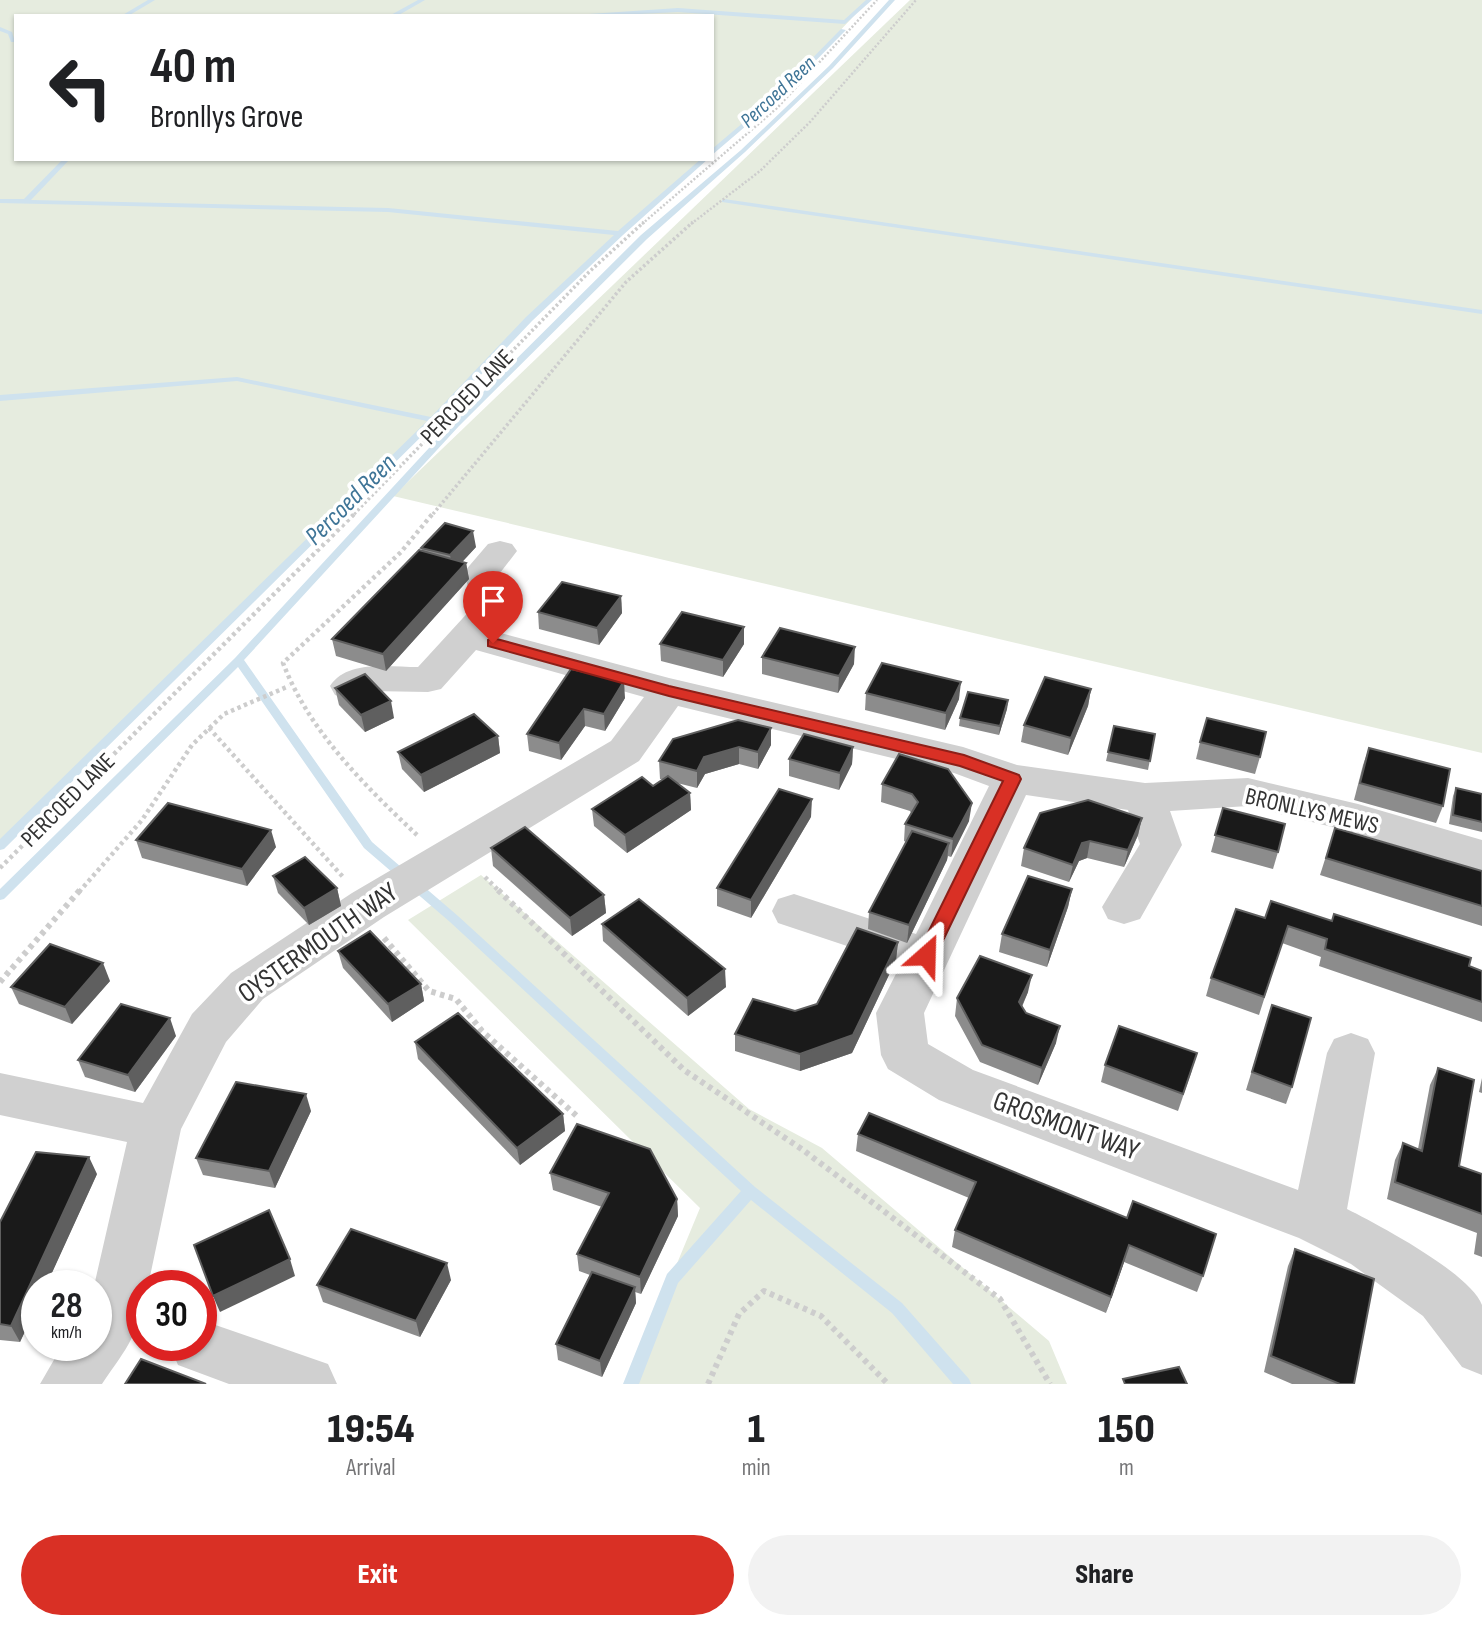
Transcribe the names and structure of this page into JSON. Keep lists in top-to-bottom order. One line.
{"streets":{"street":["BRONLLYS MEWS","OYSTERMOUTH WAY","GROSMONT WAY"],"path":["PERCOED LANE"]},"crossings":[["BRONLLYS MEWS","OYSTERMOUTH WAY"],["BRONLLYS MEWS","GROSMONT WAY"]],"water":["Percoed Reen"],"page":{"turn":["40 m","Bronllys Grove"],"speed":"28 km/h","limit":"30","eta":["19:54","Arrival","1","min","150","m"],"buttons":["Exit","Share"]}}
